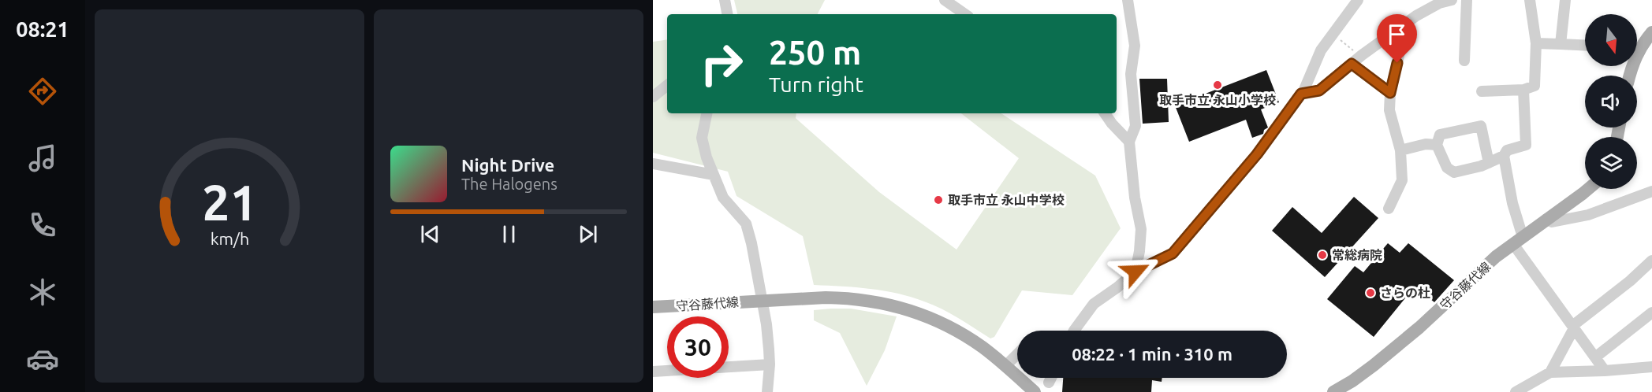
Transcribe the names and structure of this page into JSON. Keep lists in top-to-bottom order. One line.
{"streets":{"main road":["守谷藤代線"]},"places":["取手市立 永山小学校","取手市立 永山中学校","常総病院","さらの杜"],"north":"bottom","page":{"tabs":"08:21","turn":["250 m","Turn right"],"song":["Night Drive","The Halogens"],"limit":"30","trip":"08:22 · 1 min · 310 m","gauge":["21","km/h"]}}
